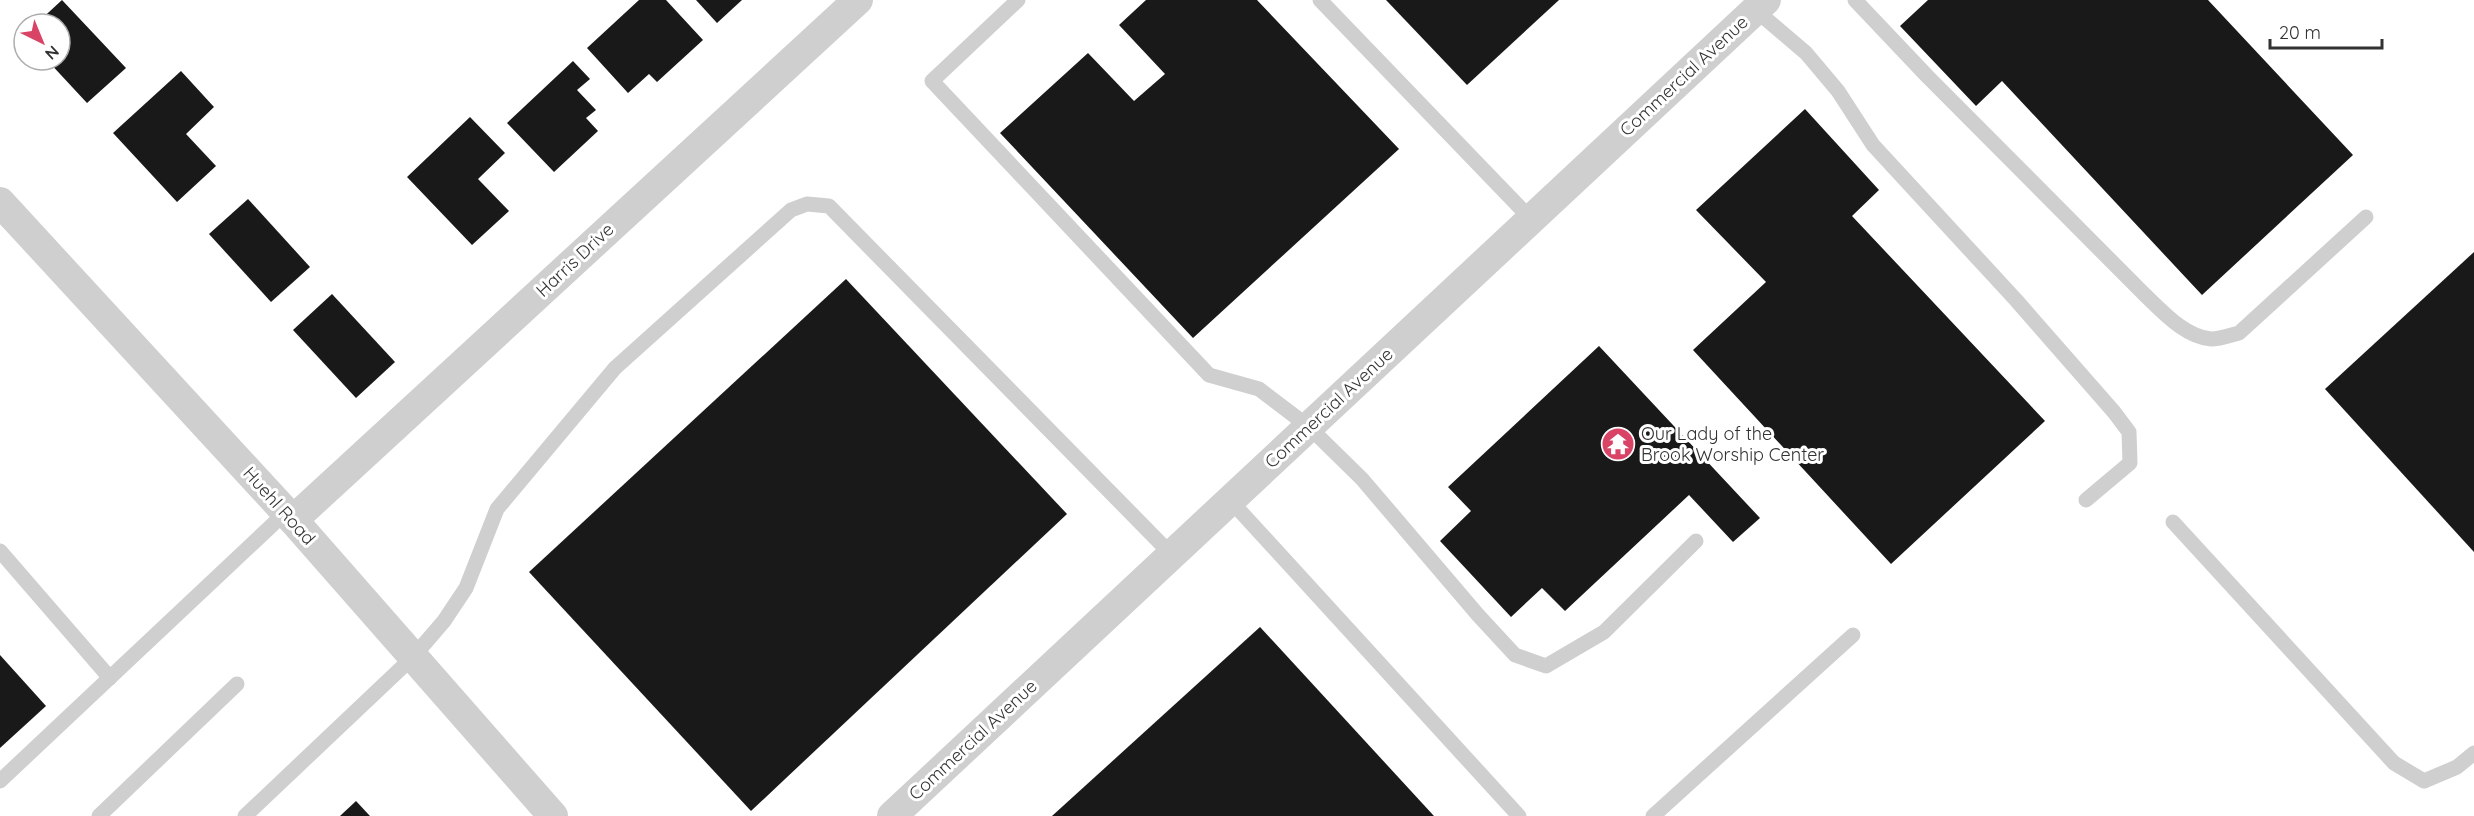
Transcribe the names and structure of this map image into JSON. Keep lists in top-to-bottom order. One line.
{"streets":{"street":["Commercial Avenue","Harris Drive","Huehl Road"]},"crossings":[["Harris Drive","Huehl Road"]],"places":{"temple":["Our Lady of the Brook Worship Center"]},"scale_bar":"20 m","north":"bottom right"}
